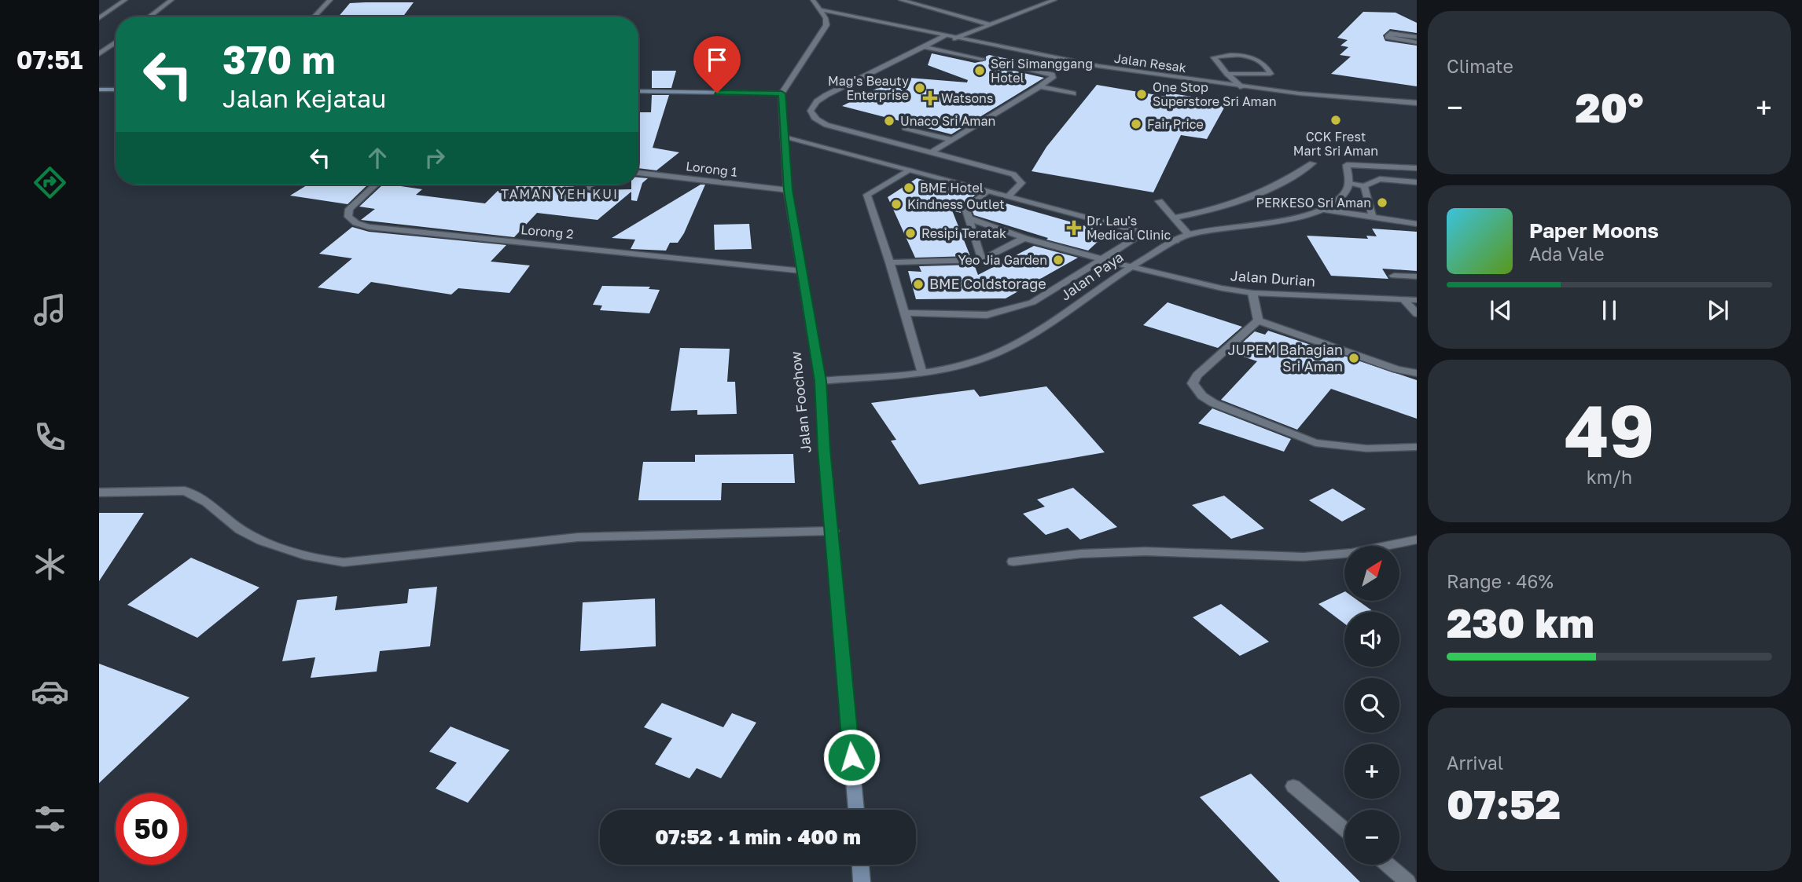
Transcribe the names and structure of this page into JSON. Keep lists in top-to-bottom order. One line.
{"streets":{"main road":["Jalan Foochow"],"street":["Jalan Resak","Lorong 1","Lorong 2","Jalan Paya","Jalan Durian"]},"crossings":[["Lorong 1","Jalan Foochow"],["Lorong 2","Jalan Foochow"],["Jalan Paya","Jalan Durian"],["Jalan Paya","Jalan Foochow"]],"districts":["TAMAN YEH KUI"],"places":{"other":["Seri Simanggang Hotel","Mag's Beauty Enterprise","One Stop Superstore Sri Aman","CCK Frest Mart Sri Aman","Unaco Sri Aman","Fair Price","BME Hotel","PERKESO Sri Aman","Kindness Outlet","Resipi Teratak","Yeo Jia Garden","BME Coldstorage","JUPEM Bahagian Sri Aman"],"health":["Watsons","Dr. Lau's Medical Clinic"]},"north":"top right","page":{"tabs":"07:51","tile":["Climate",["49","km/h"],["Range · 46%","230 km"],["Arrival","07:52"]],"turn":["370 m","Jalan Kejatau"],"heat":["−","20°","+"],"song":["Paper Moons","Ada Vale"],"map_buttons":["+","−"],"limit":"50","trip":"07:52 · 1 min · 400 m"}}
